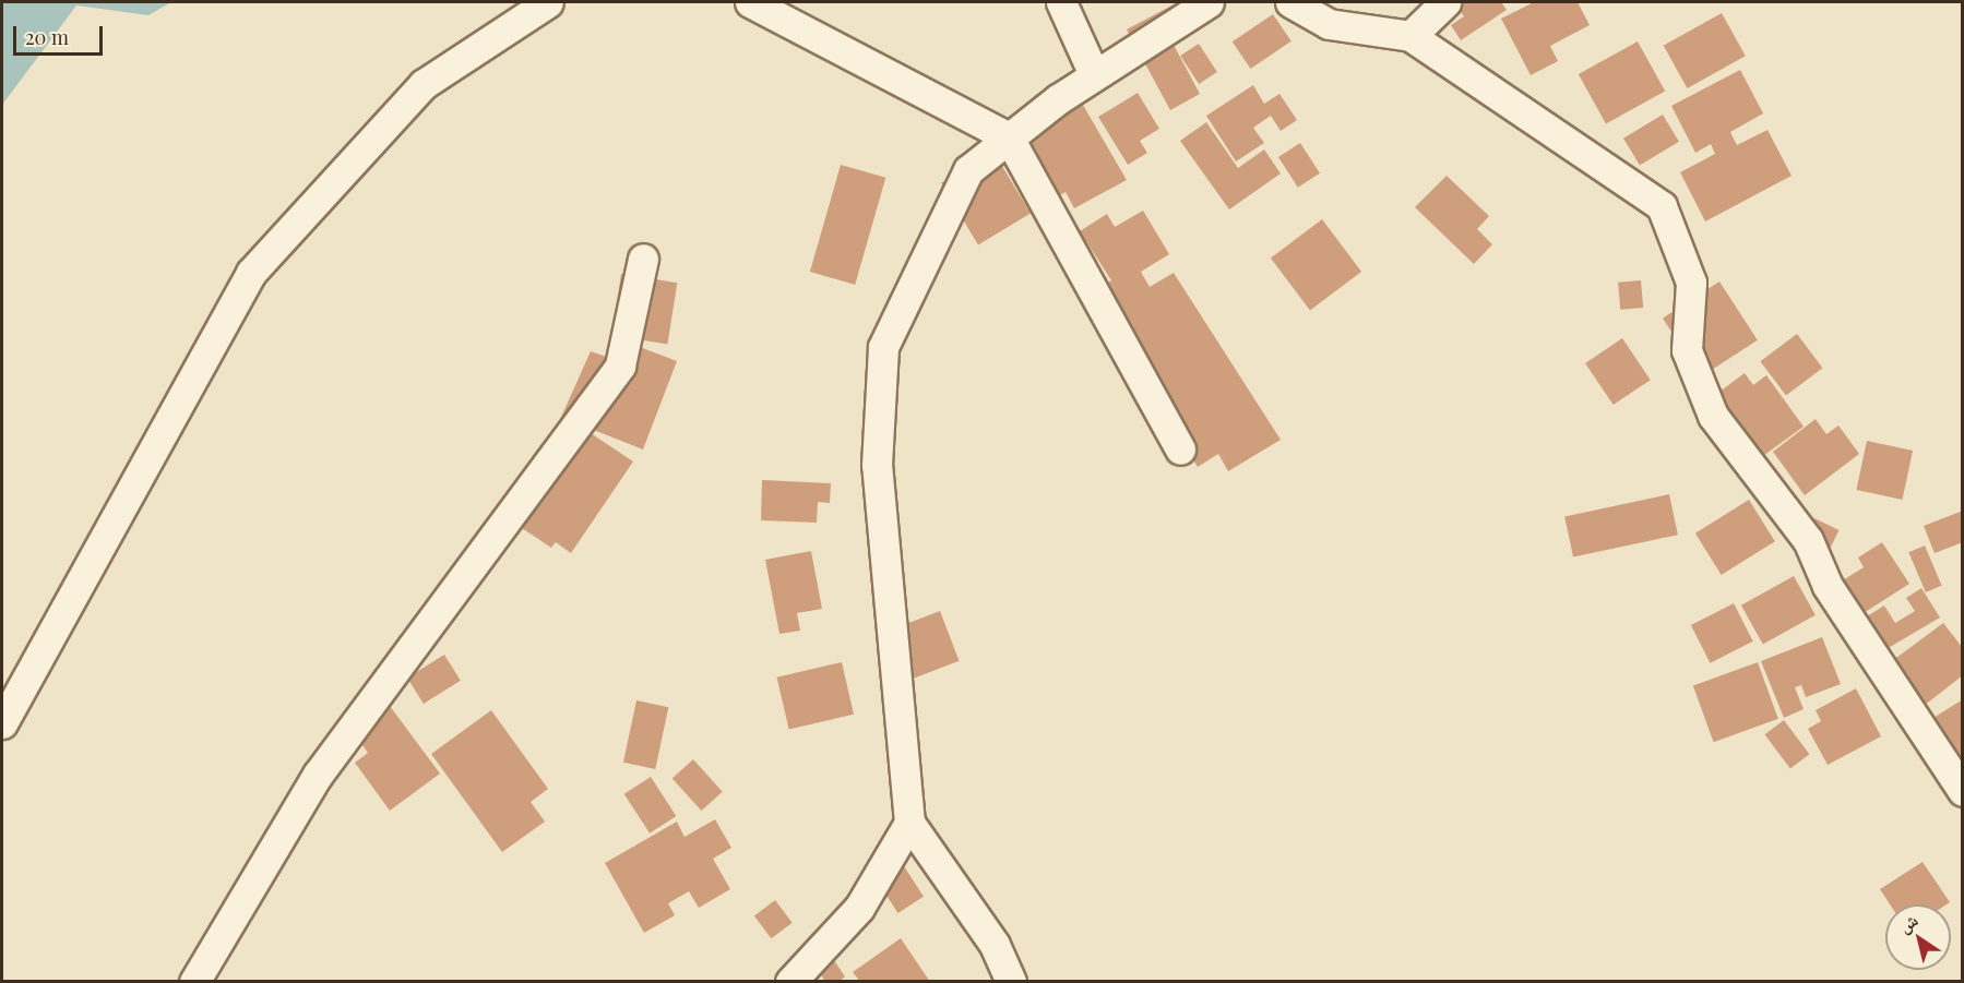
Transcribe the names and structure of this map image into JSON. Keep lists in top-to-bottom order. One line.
{"scale_bar":"20 m","north":"top left"}
